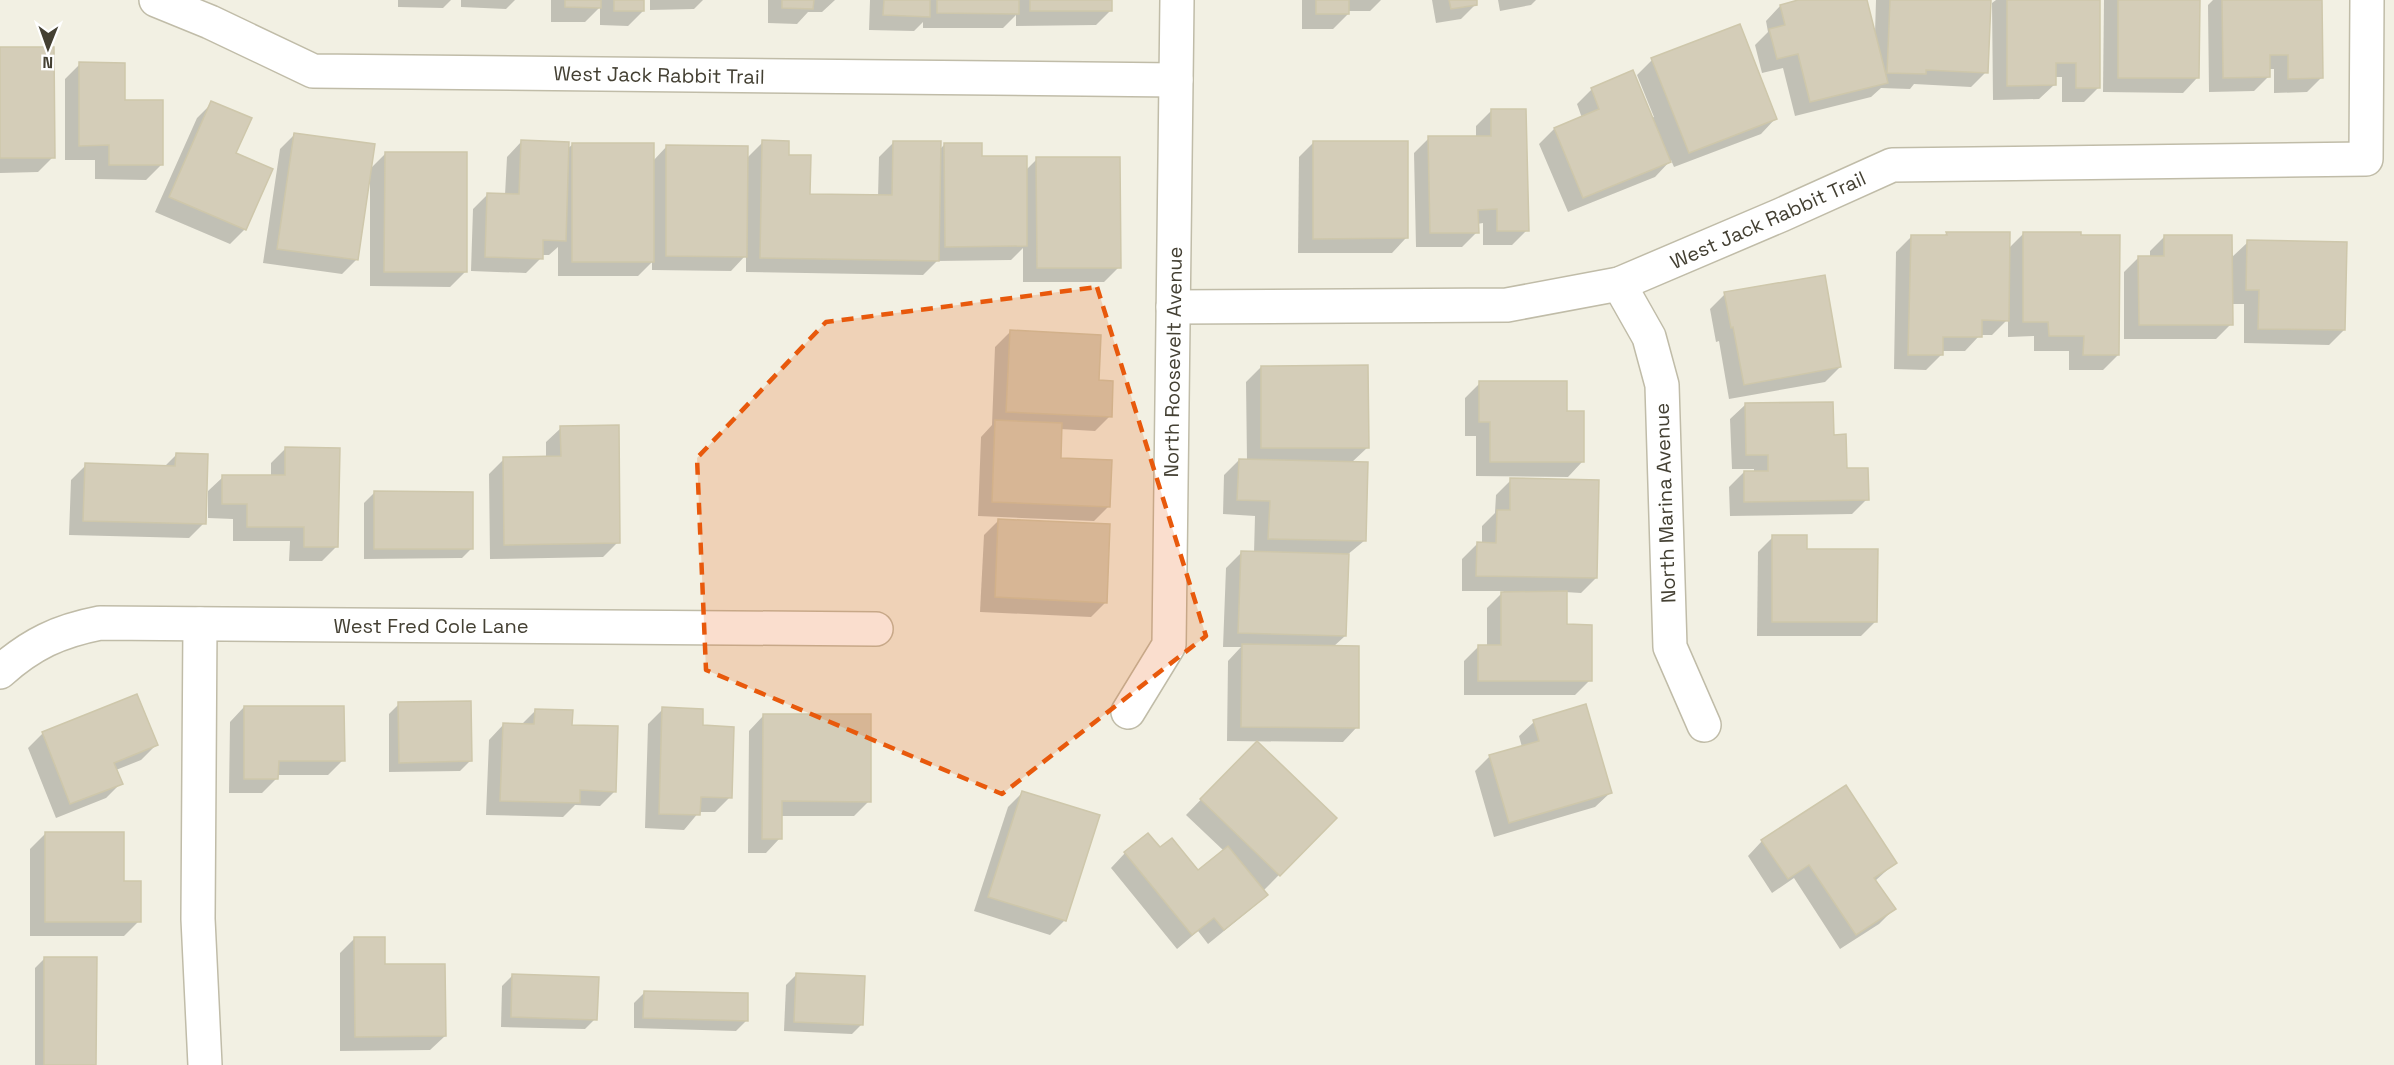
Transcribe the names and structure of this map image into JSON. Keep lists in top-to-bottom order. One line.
{"streets":{"street":["West Jack Rabbit Trail","North Roosevelt Avenue","North Marina Avenue","West Fred Cole Lane"]},"crossings":[["West Jack Rabbit Trail","North Roosevelt Avenue"],["West Jack Rabbit Trail","North Marina Avenue"]],"north":"bottom"}
